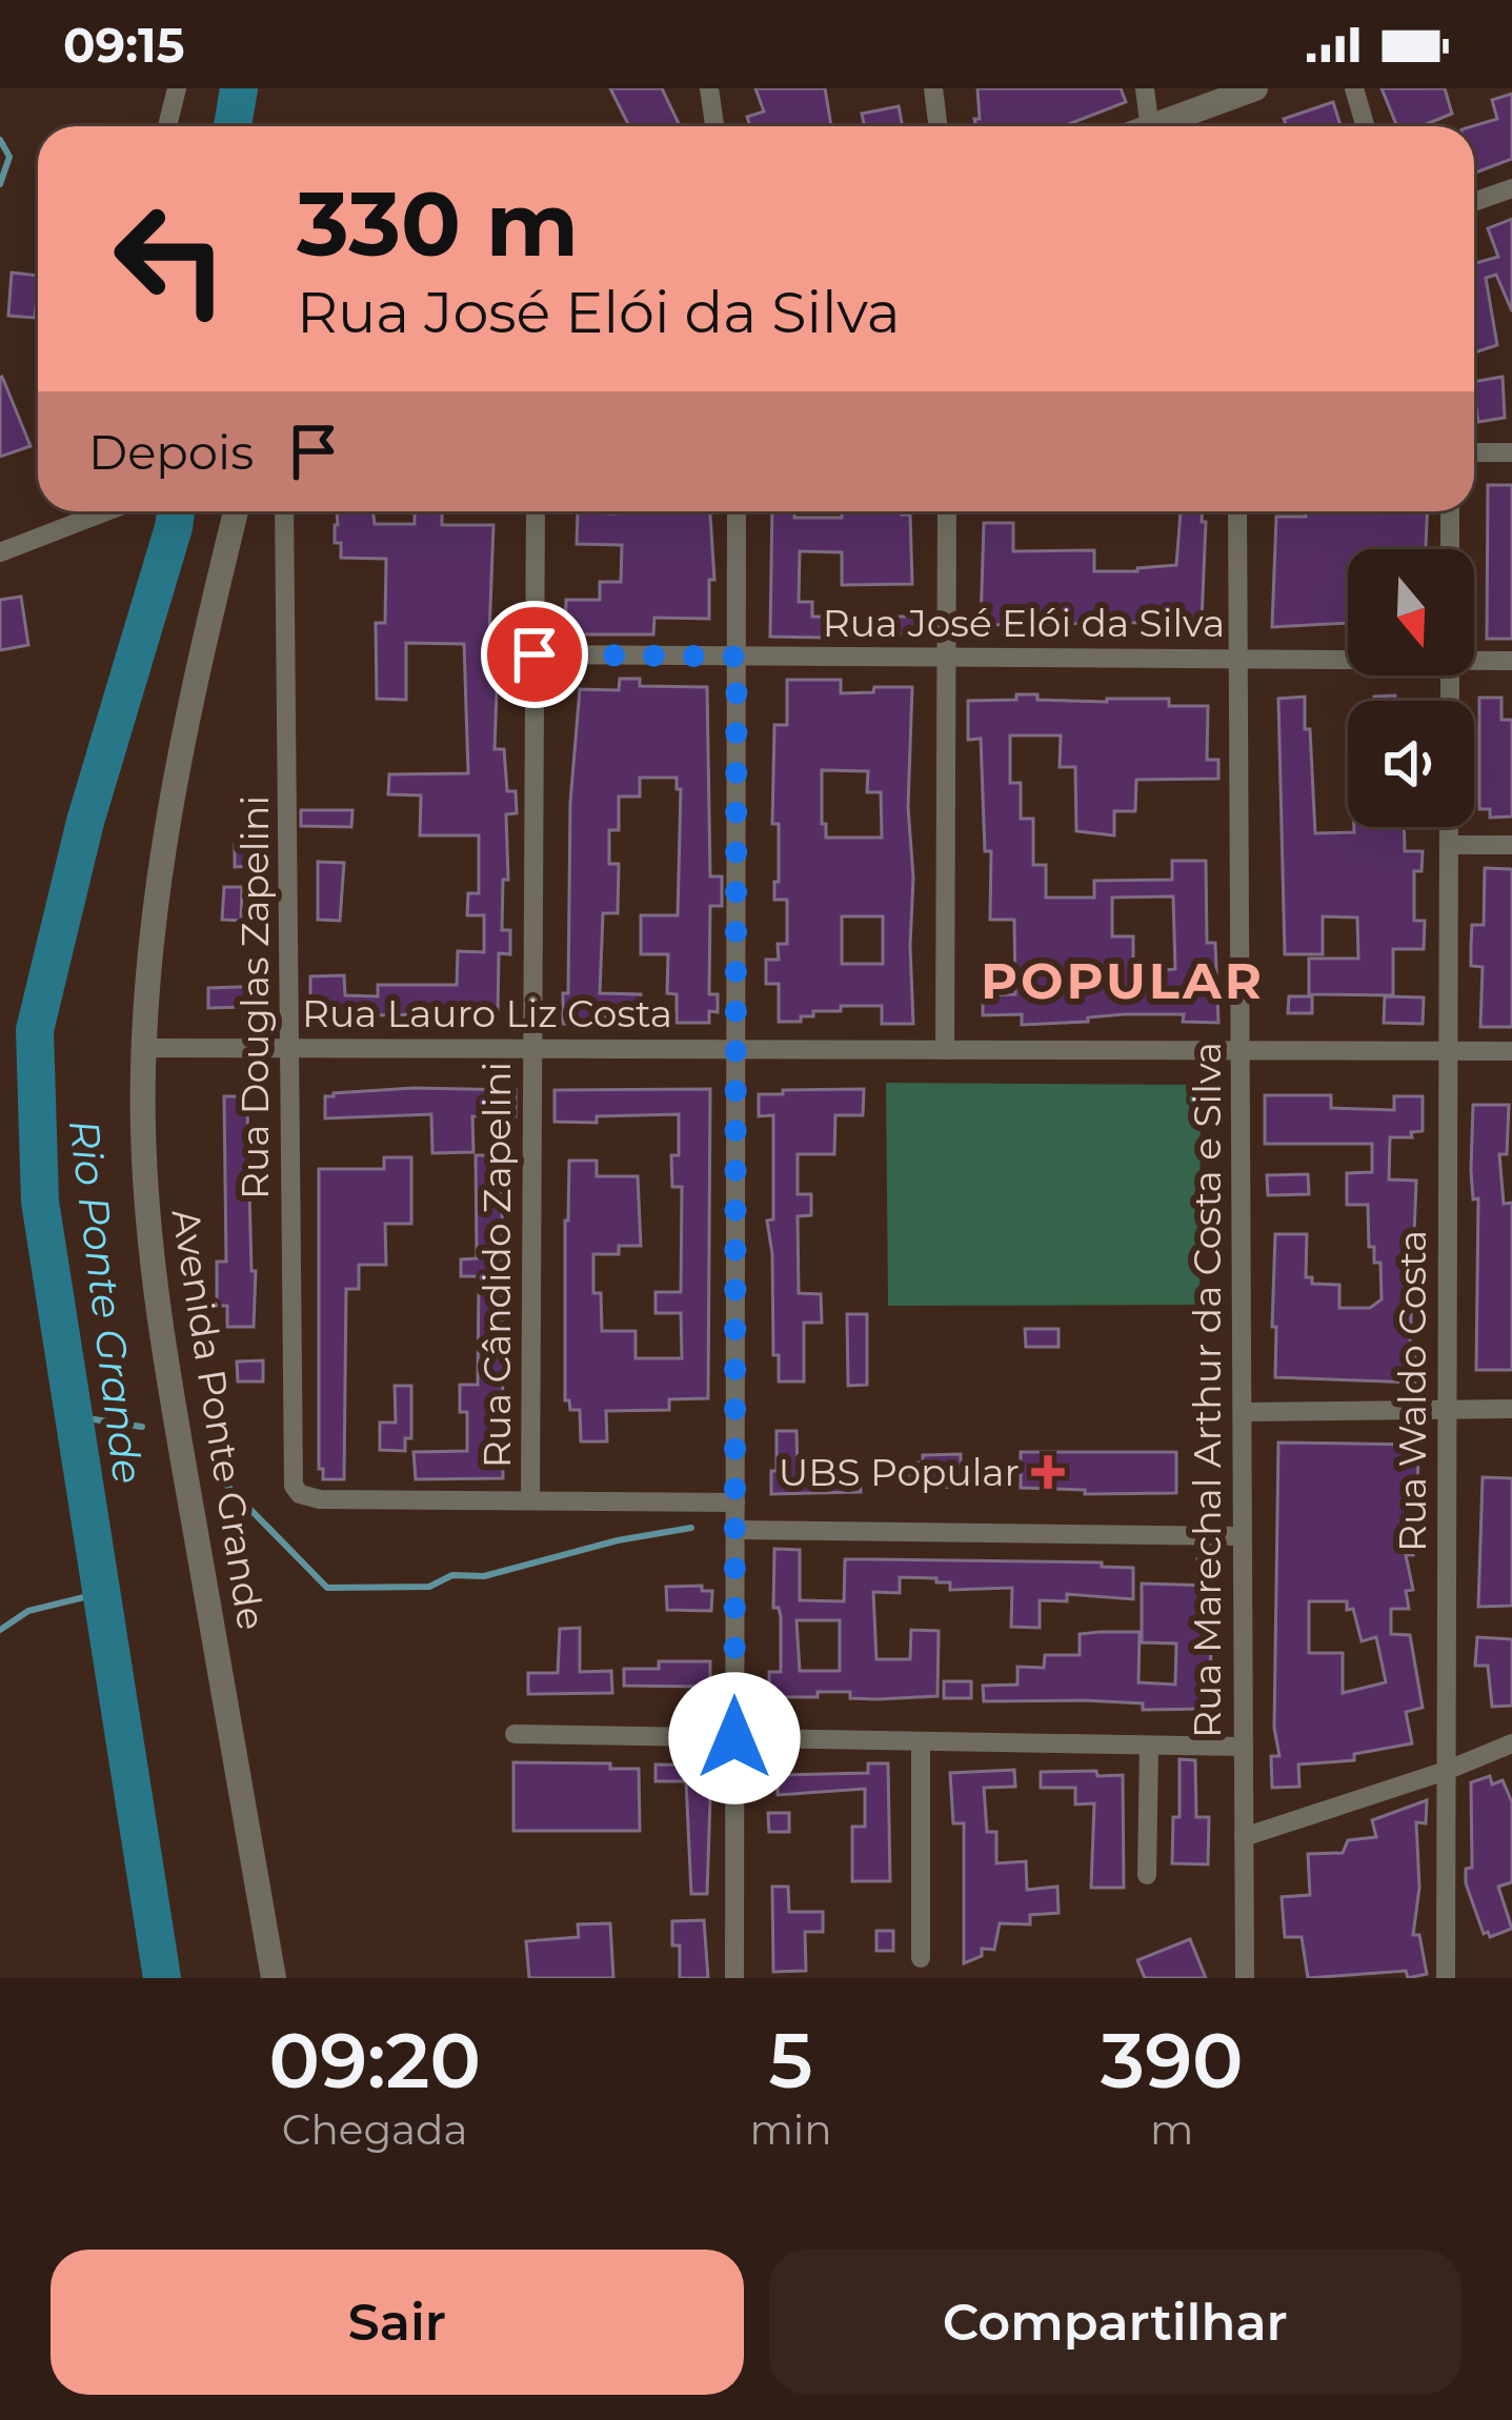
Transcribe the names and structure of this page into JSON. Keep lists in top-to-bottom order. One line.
{"streets":{"street":["Rua José Elói da Silva","Rua Douglas Zapelini","Rua Lauro Liz Costa","Rua Cândido Zapelini","Rua Marechal Arthur da Costa e Silva","Rua Waldo Costa","Avenida Ponte Grande"]},"crossings":[["Rua José Elói da Silva","Rua Cândido Zapelini"],["Rua José Elói da Silva","Rua Marechal Arthur da Costa e Silva"],["Rua Douglas Zapelini","Rua Lauro Liz Costa"],["Rua Douglas Zapelini","Rua Cândido Zapelini"],["Rua Lauro Liz Costa","Rua Cândido Zapelini"],["Rua Lauro Liz Costa","Rua Marechal Arthur da Costa e Silva"],["Rua Lauro Liz Costa","Rua Waldo Costa"],["Rua Lauro Liz Costa","Avenida Ponte Grande"]],"districts":["POPULAR"],"water":["Rio Ponte Grande"],"places":{"health":["UBS Popular"]},"north":"bottom","page":{"status":"09:15","turn":["330 m","Rua José Elói da Silva"],"then":"Depois","eta":["09:20","Chegada","5","min","390","m"],"buttons":["Sair","Compartilhar"]}}
